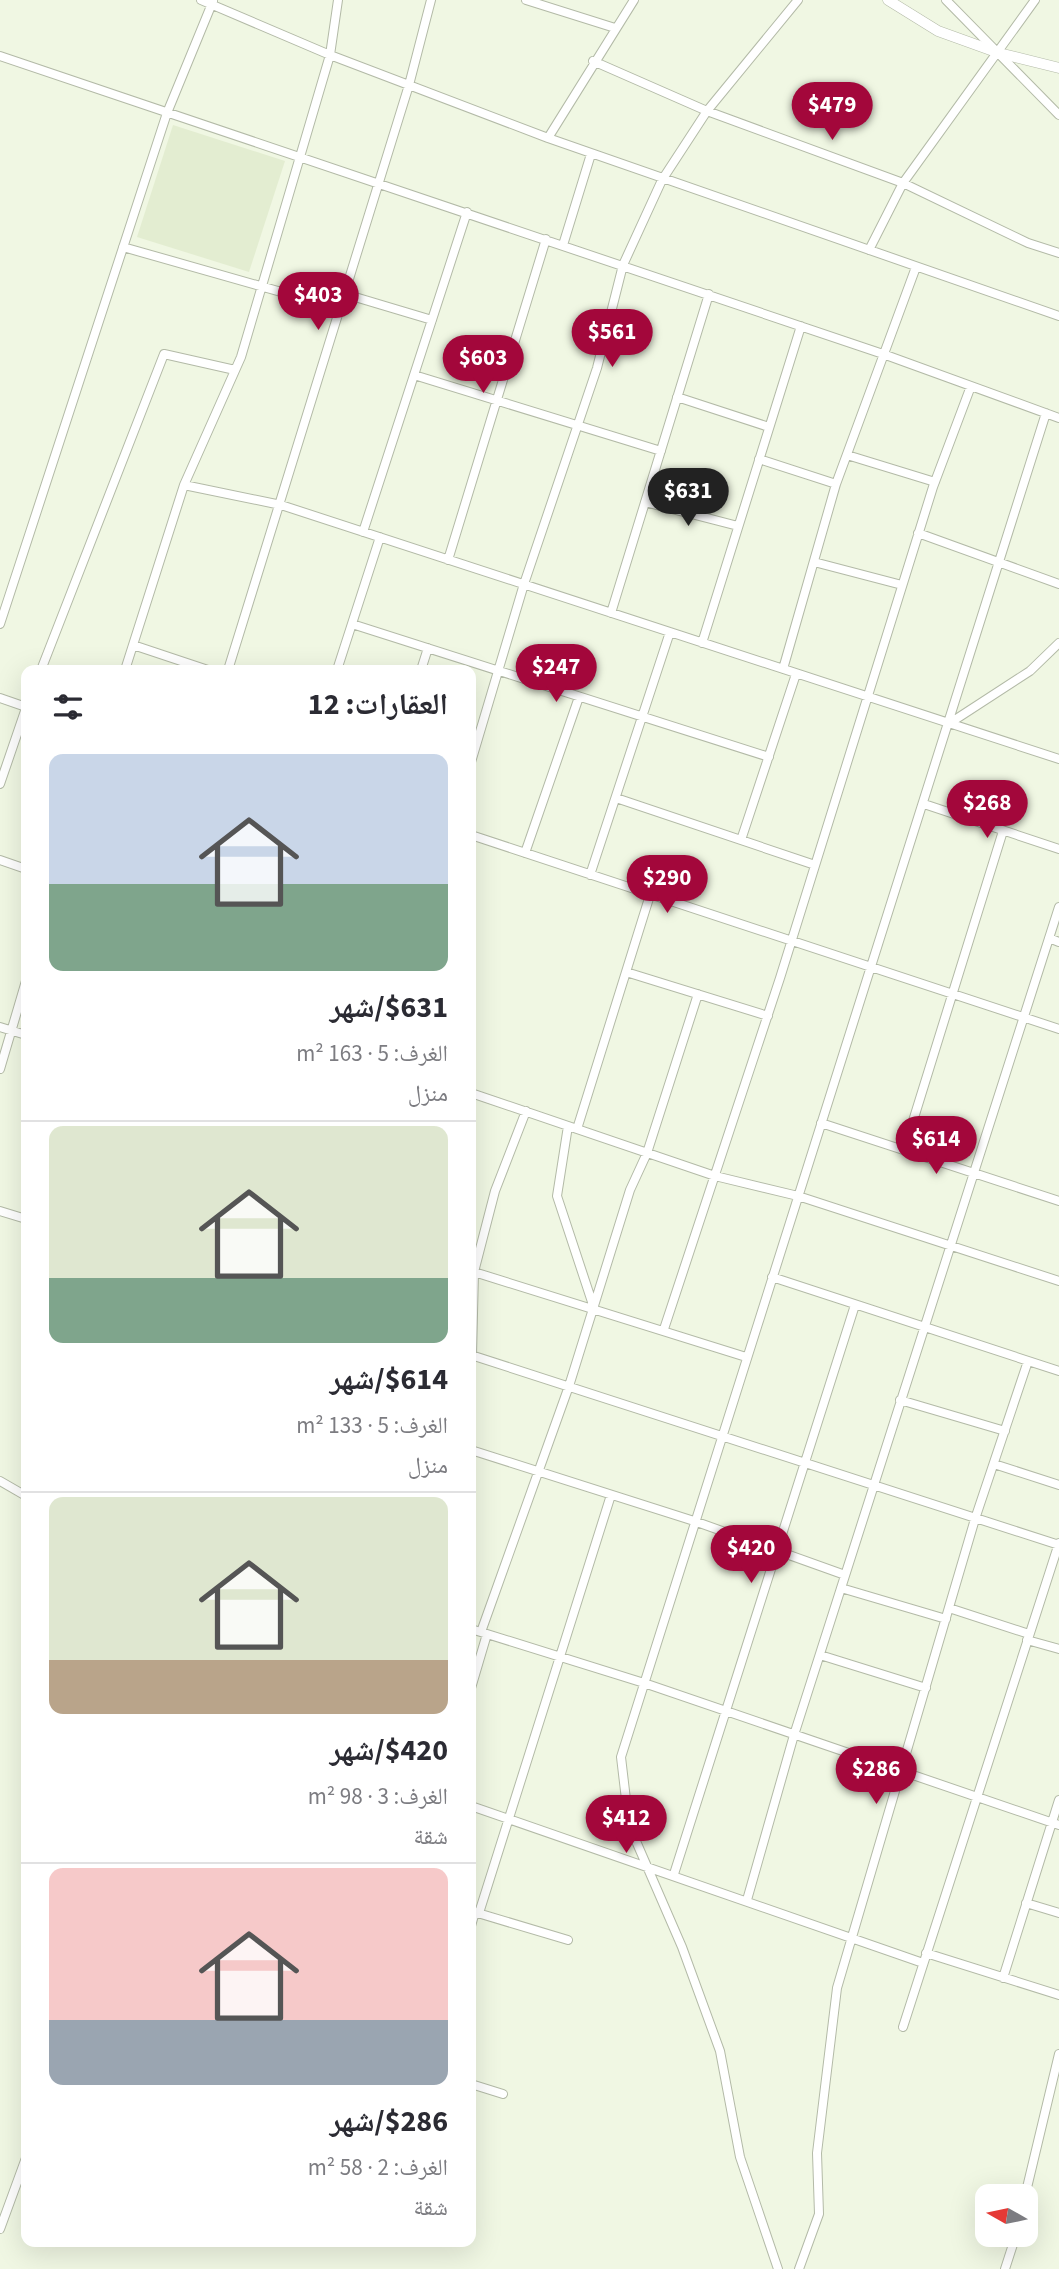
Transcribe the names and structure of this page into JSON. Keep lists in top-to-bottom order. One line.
{"north":"left","page":{"price":["$479","$403","$561","$603","$631","$247","$268","$290","$614","$420","$286","$412"],"heading":"العقارات: 12","list":[{"name":"$631/شهر","note":"الغرف: 5 · 163 m² · منزل"},{"name":"$614/شهر","note":"الغرف: 5 · 133 m² · منزل"},{"name":"$420/شهر","note":"الغرف: 3 · 98 m² · شقة"},{"name":"$286/شهر","note":"الغرف: 2 · 58 m² · شقة"}]}}
